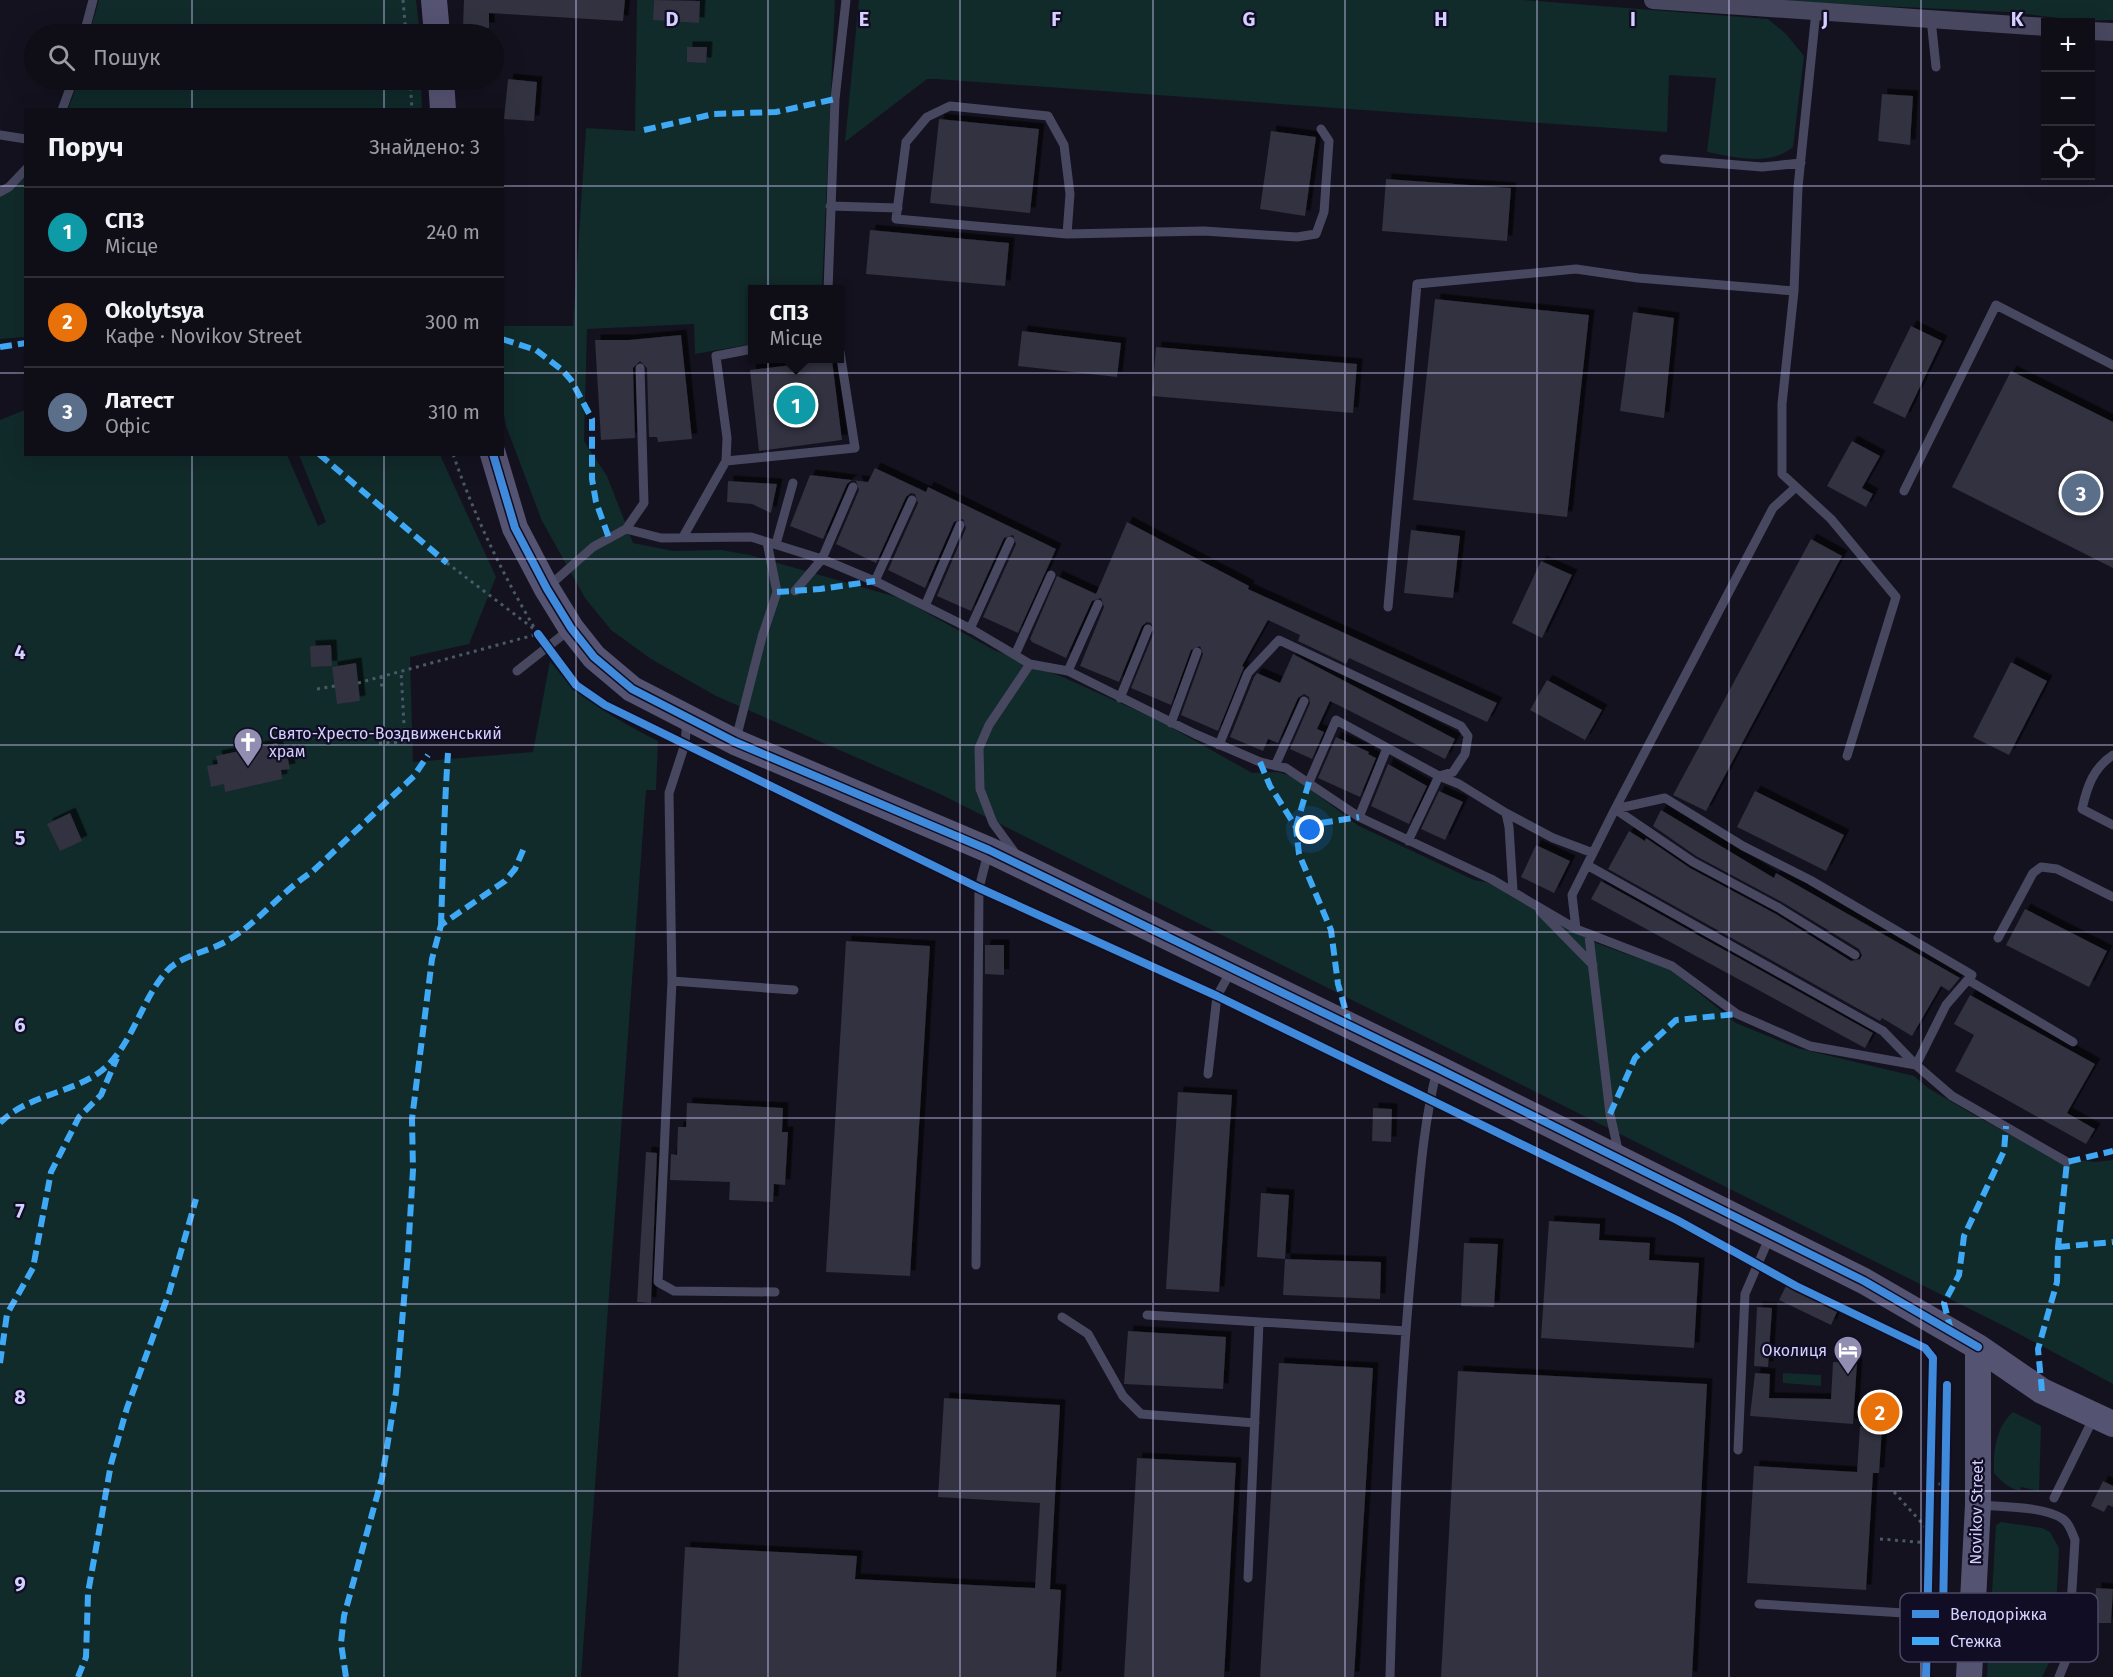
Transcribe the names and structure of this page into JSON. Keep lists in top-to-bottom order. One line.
{"streets":{"street":["Novikov Street"]},"places":{"church":["Свято-Хресто-Воздвиженський храм"],"hotel":["Околиця"]},"legend":["Велодоріжка","Стежка"],"page":{"map_buttons":["+","−"],"search":"Пошук","heading":["Поруч","Знайдено: 3"],"list":[{"mark":"1","name":"СПЗ","note":"Місце","value":"240 m"},{"mark":"2","name":"Okolytsya","note":"Кафе · Novikov Street","value":"300 m"},{"mark":"3","name":"Латест","note":"Офіс","value":"310 m"}],"popup":["СПЗ","Місце"],"pins":["1","3","2"]},"grid":{"columns":["D","E","F","G","H","I","J","K"],"rows":["4","5","6","7","8","9"]}}
